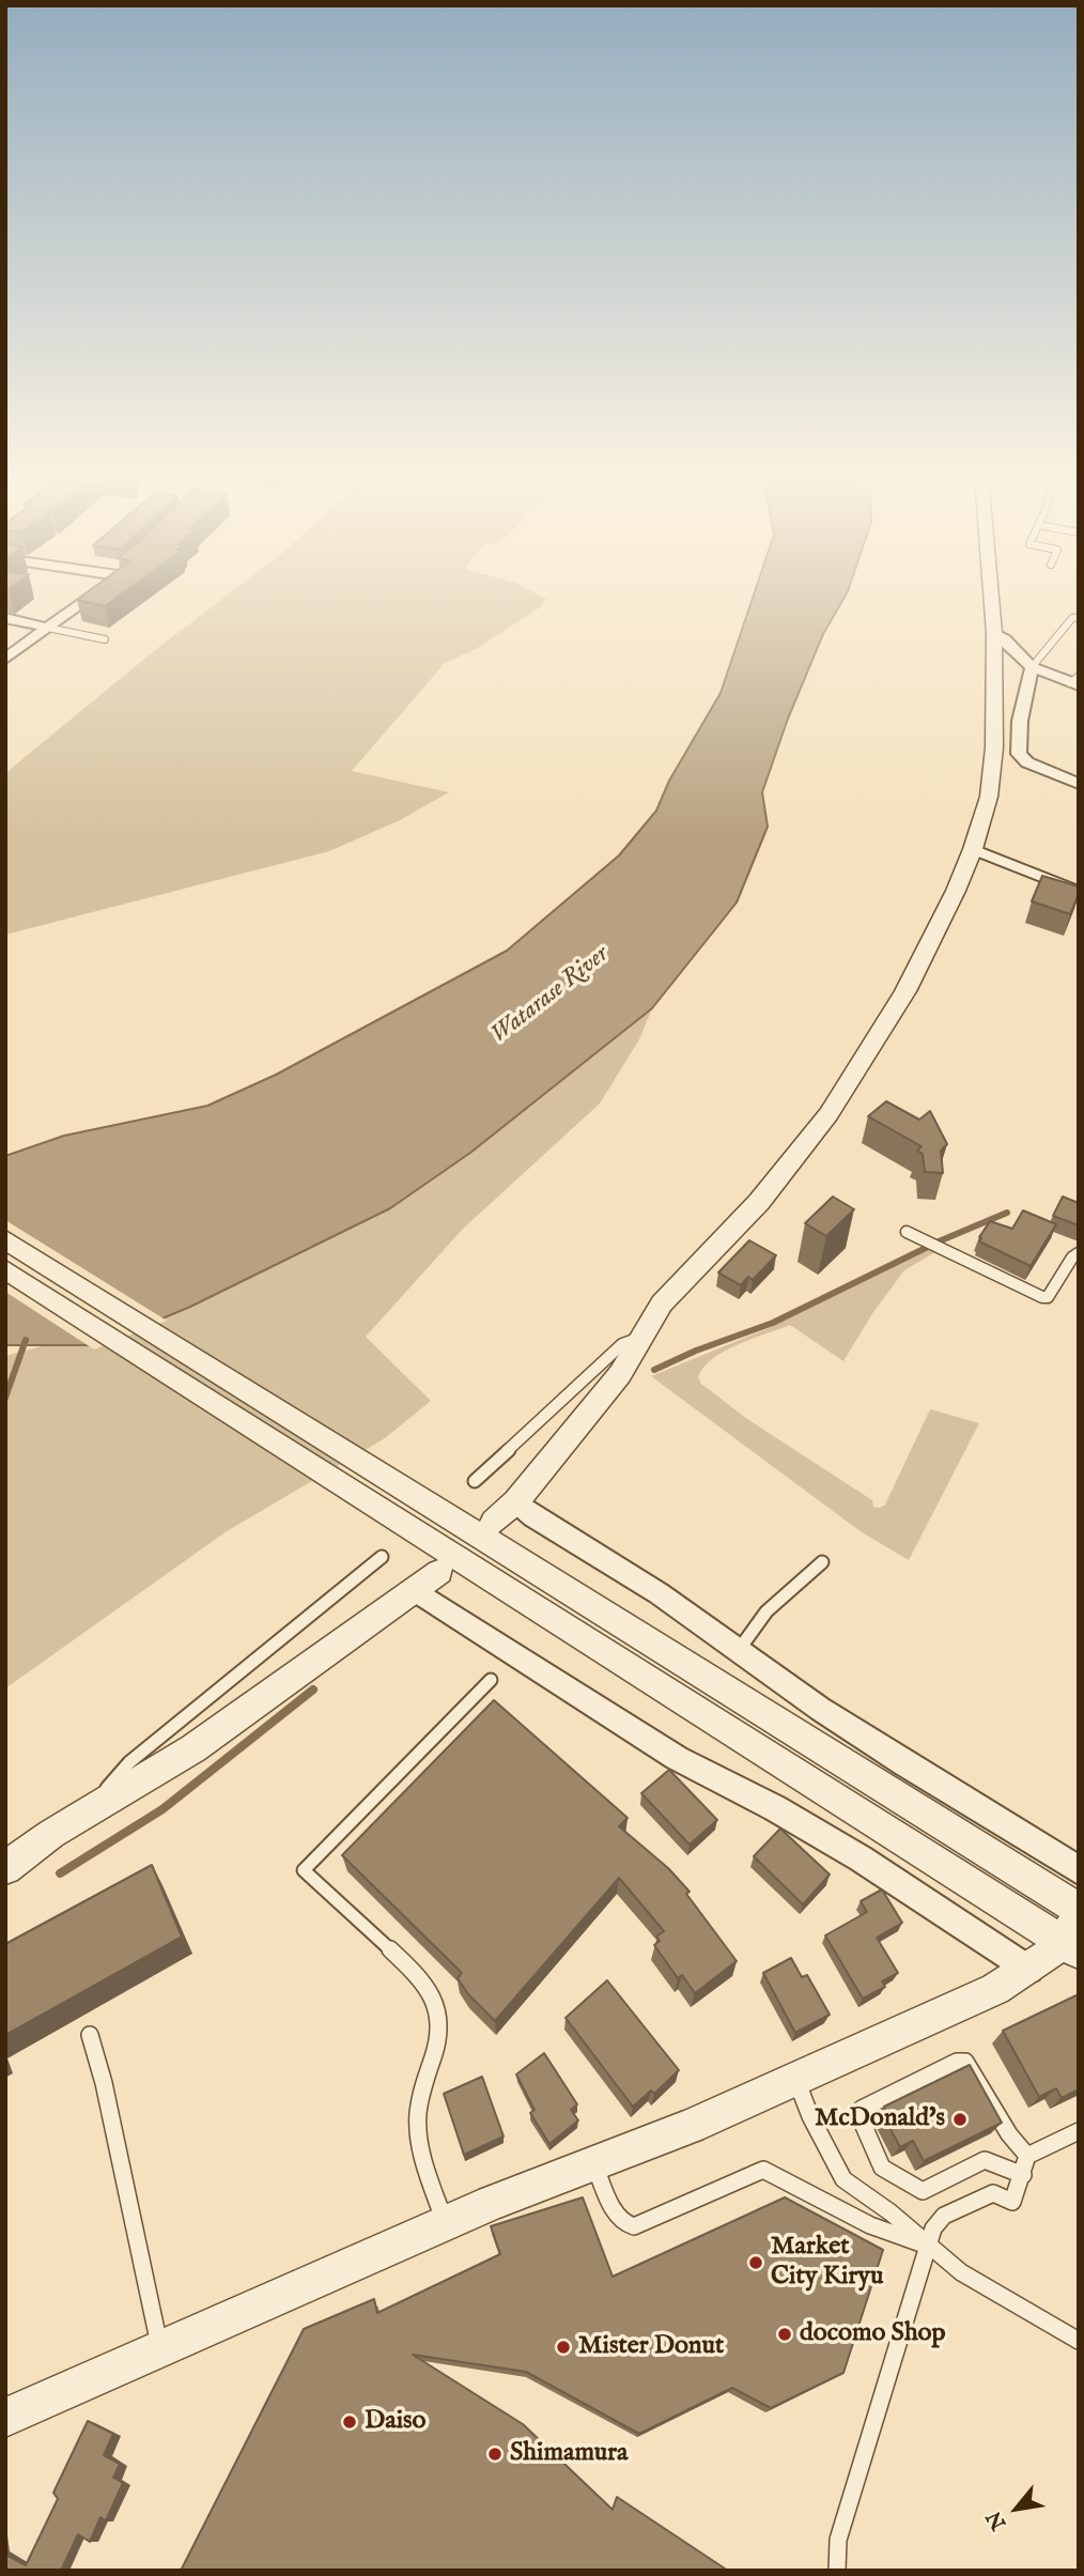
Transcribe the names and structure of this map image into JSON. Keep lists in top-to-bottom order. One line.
{"water":["Watarase River"],"places":["McDonald's","Market City Kiryu","docomo Shop","Mister Donut","Daiso","Shimamura"],"north":"bottom left"}
